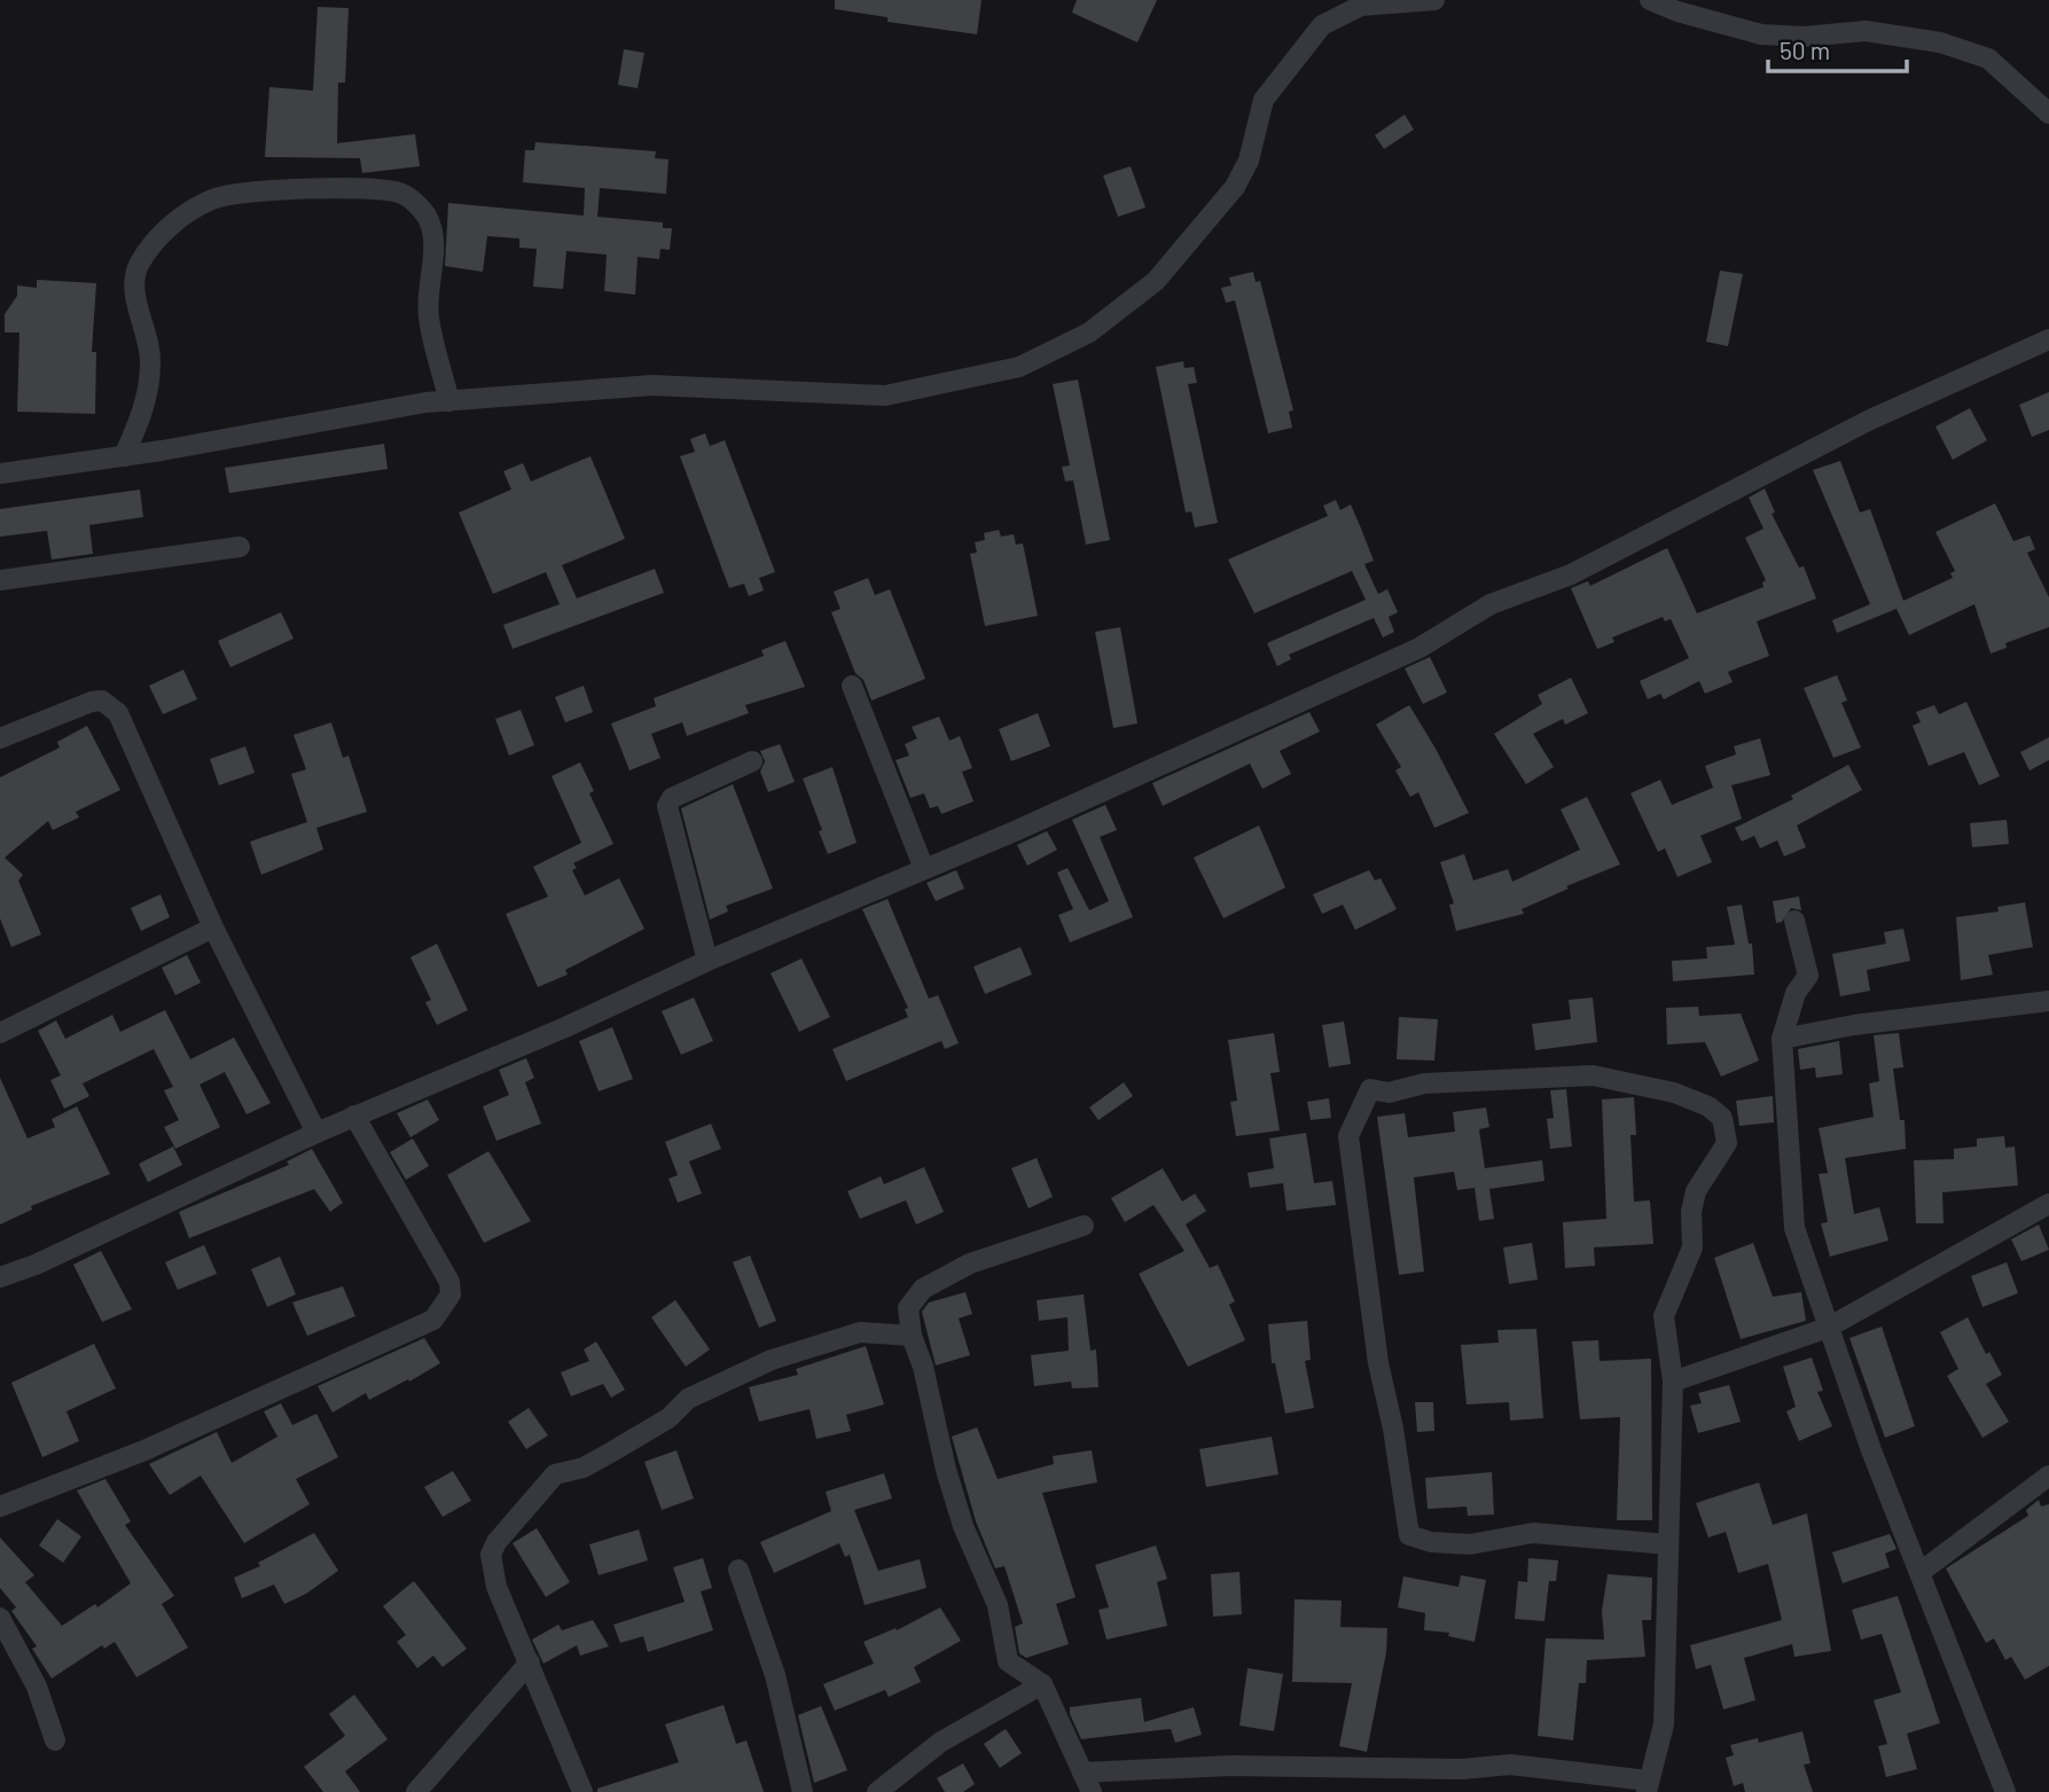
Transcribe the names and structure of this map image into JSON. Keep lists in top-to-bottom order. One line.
{"scale_bar":"50 m"}
